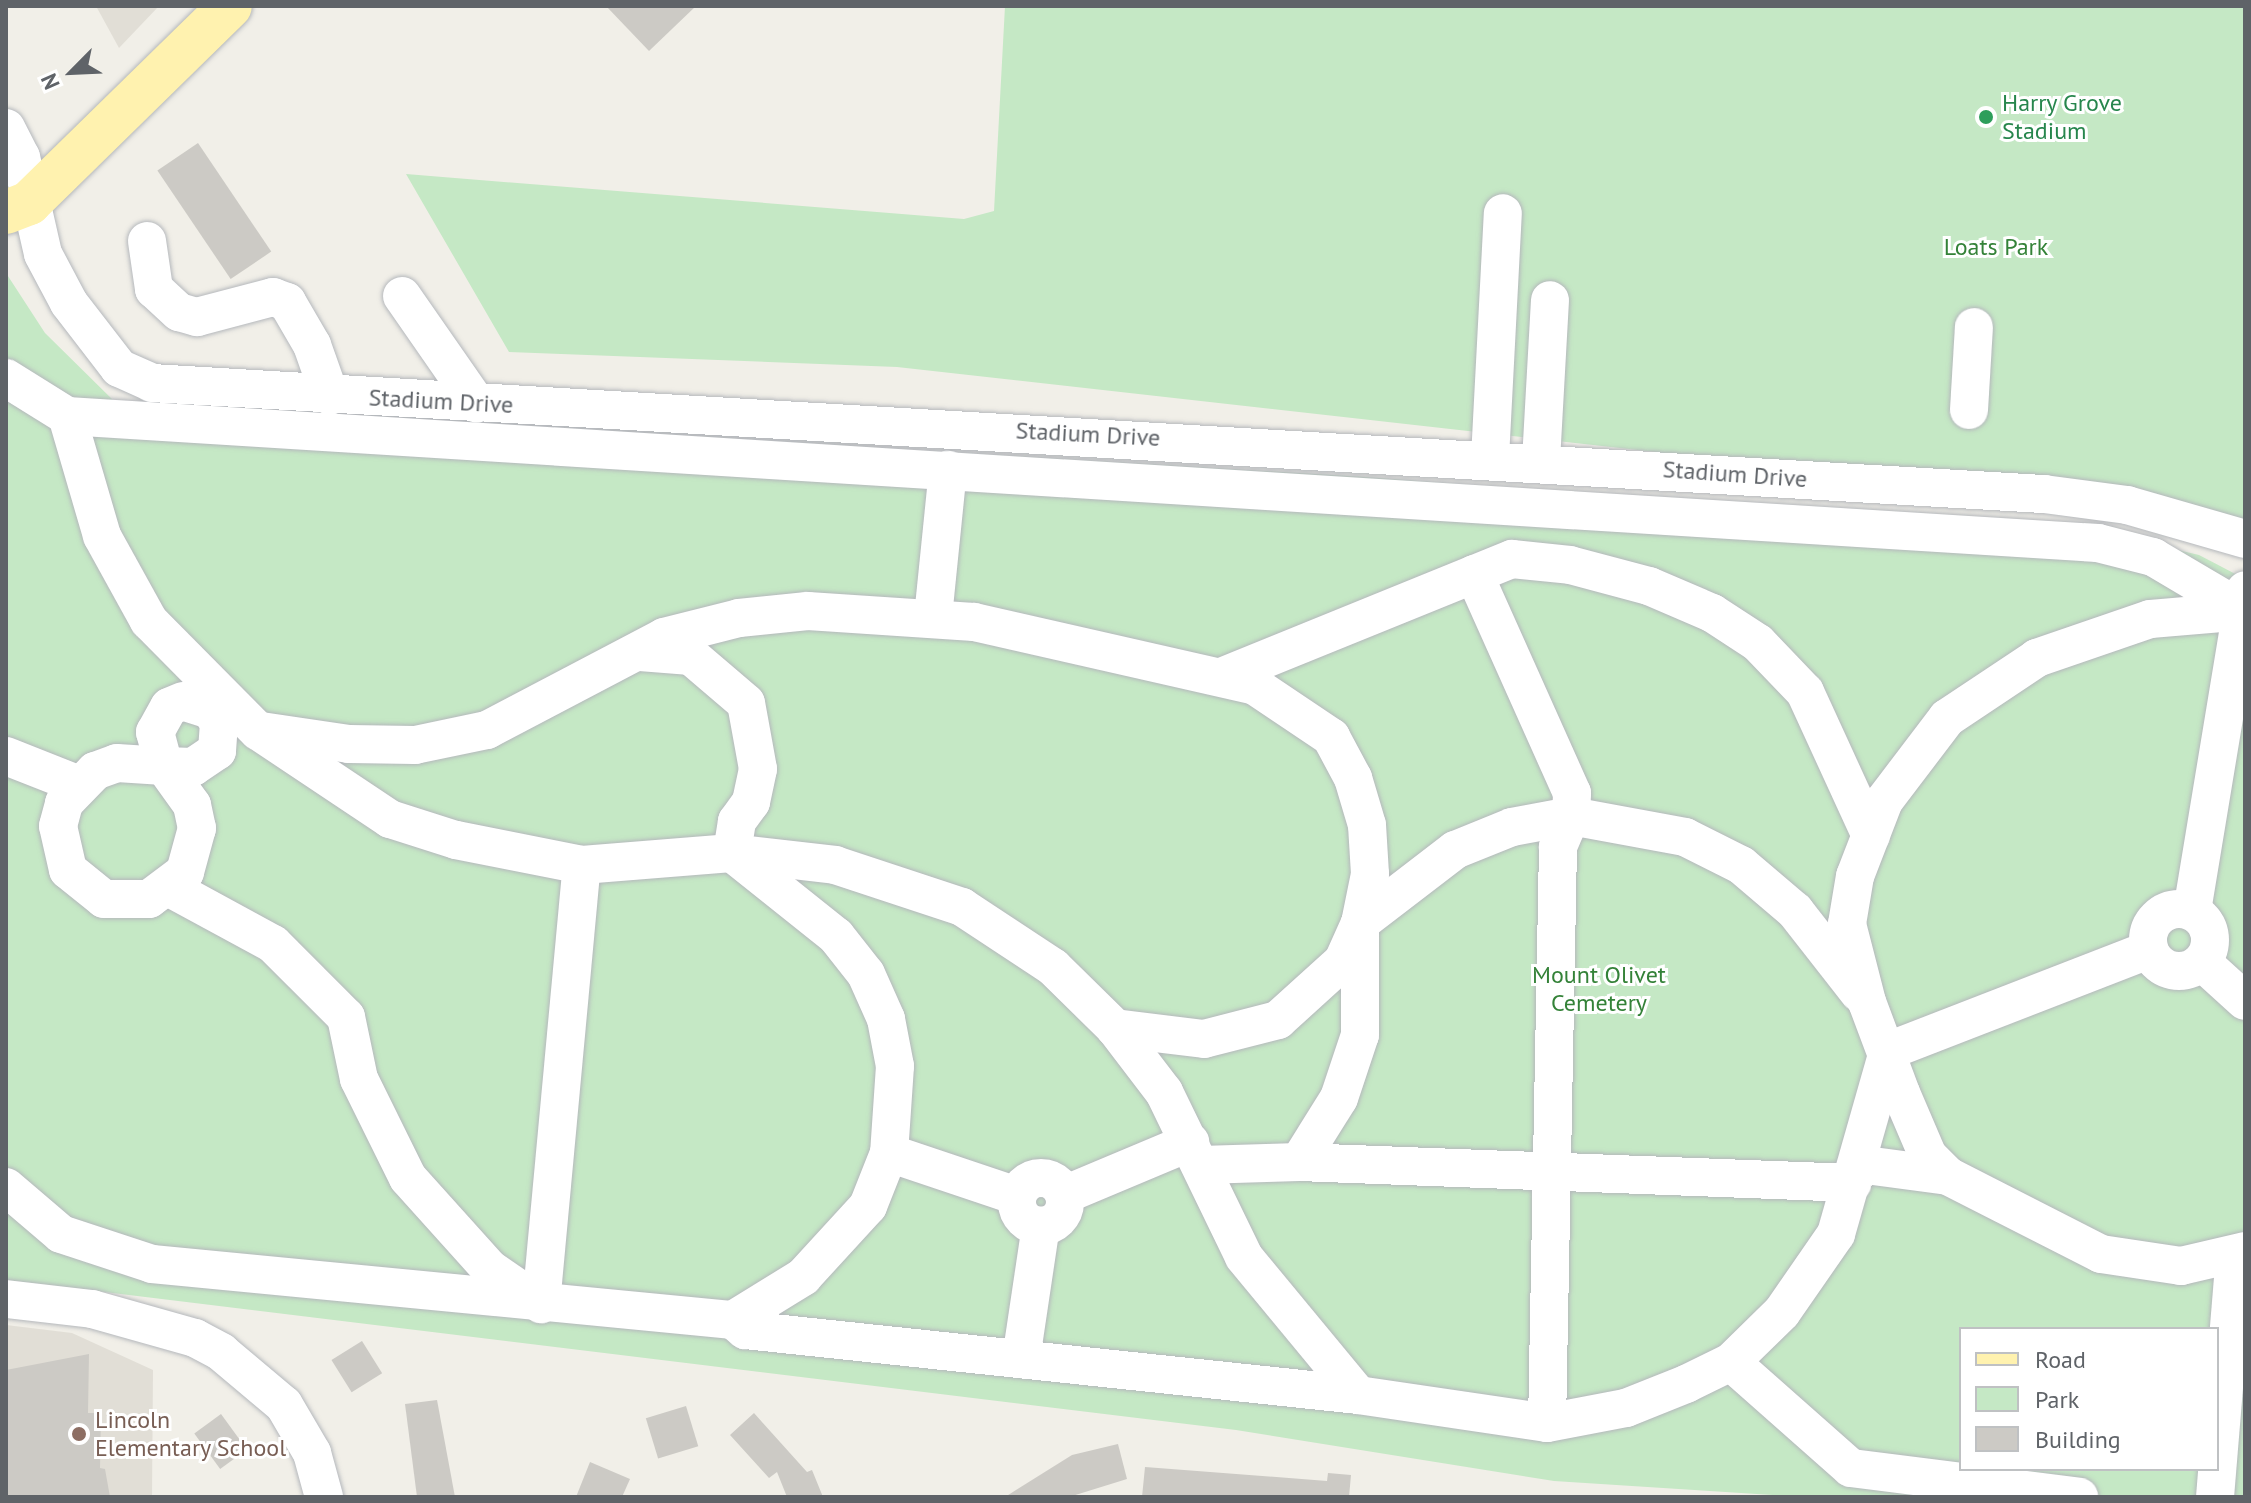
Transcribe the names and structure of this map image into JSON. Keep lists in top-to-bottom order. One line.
{"streets":{"street":["Stadium Drive"]},"parks":["Loats Park","Mount Olivet Cemetery"],"places":["Harry Grove Stadium","Lincoln Elementary School"],"legend":["Road","Park","Building"],"north":"bottom left"}
